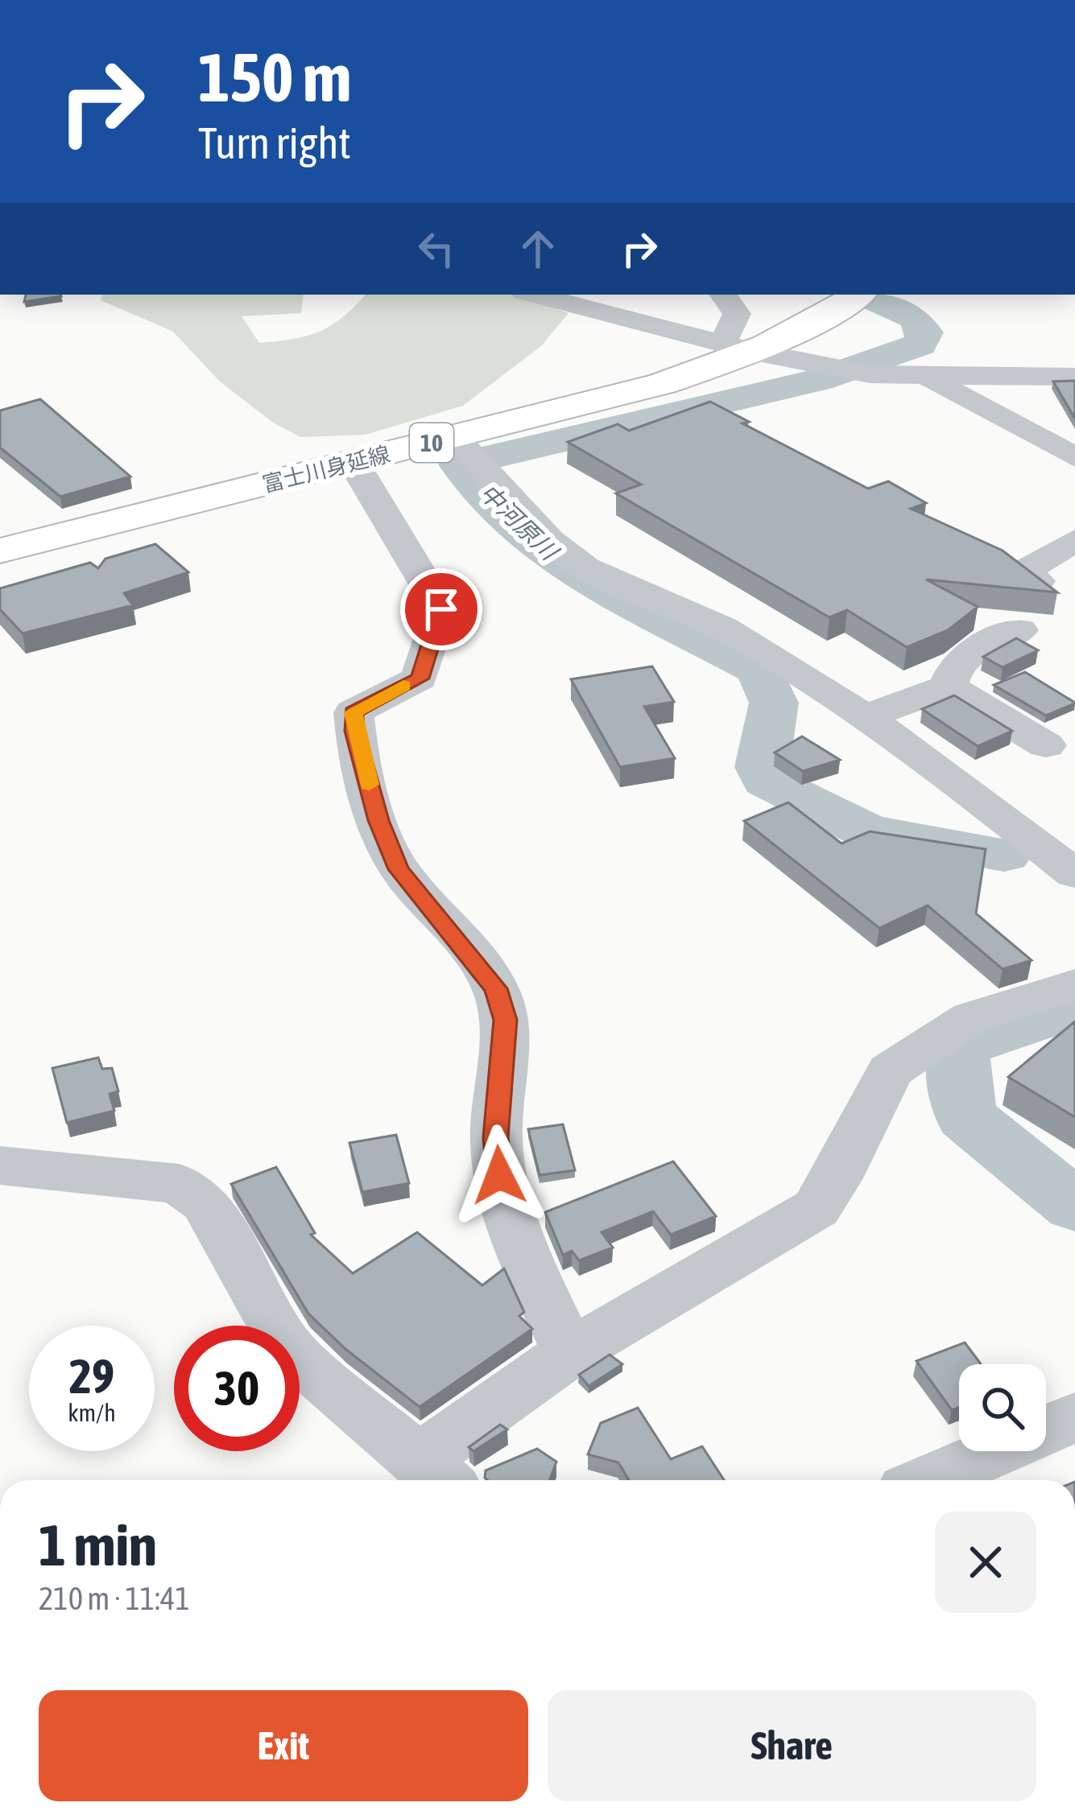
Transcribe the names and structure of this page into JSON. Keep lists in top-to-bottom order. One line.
{"streets":{"main road":["10","富士川身延線"]},"water":["中河原川"],"page":{"turn":["150 m","Turn right"],"speed":"29 km/h","limit":"30","heading":["1 min","210 m · 11:41"],"buttons":["Exit","Share"]}}
